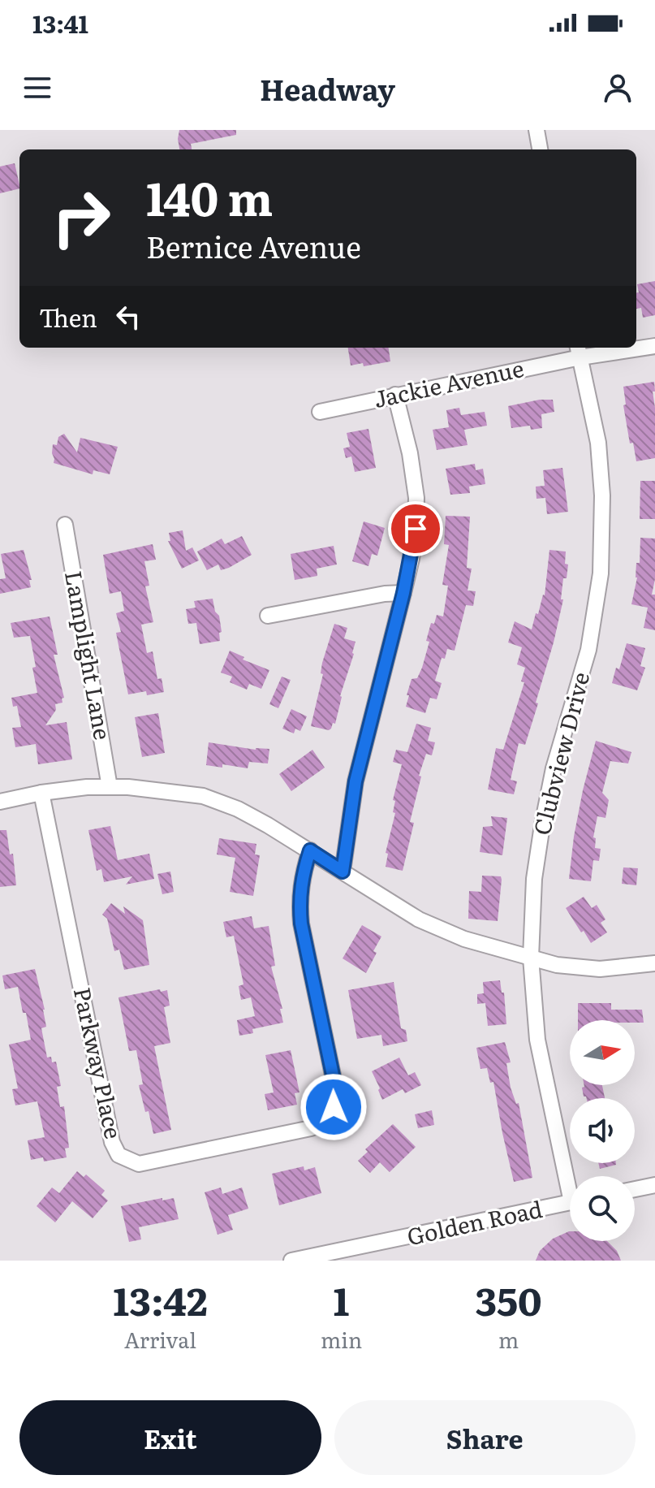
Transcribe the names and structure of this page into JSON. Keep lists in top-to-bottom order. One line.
{"streets":{"street":["Jackie Avenue","Lamplight Lane","Clubview Drive","Parkway Place","Golden Road"]},"crossings":[["Jackie Avenue","Clubview Drive"]],"north":"right","page":{"status":"13:41","header":"Headway","turn":["140 m","Bernice Avenue"],"then":"Then","eta":["13:42","Arrival","1","min","350","m"],"buttons":["Exit","Share"]}}
